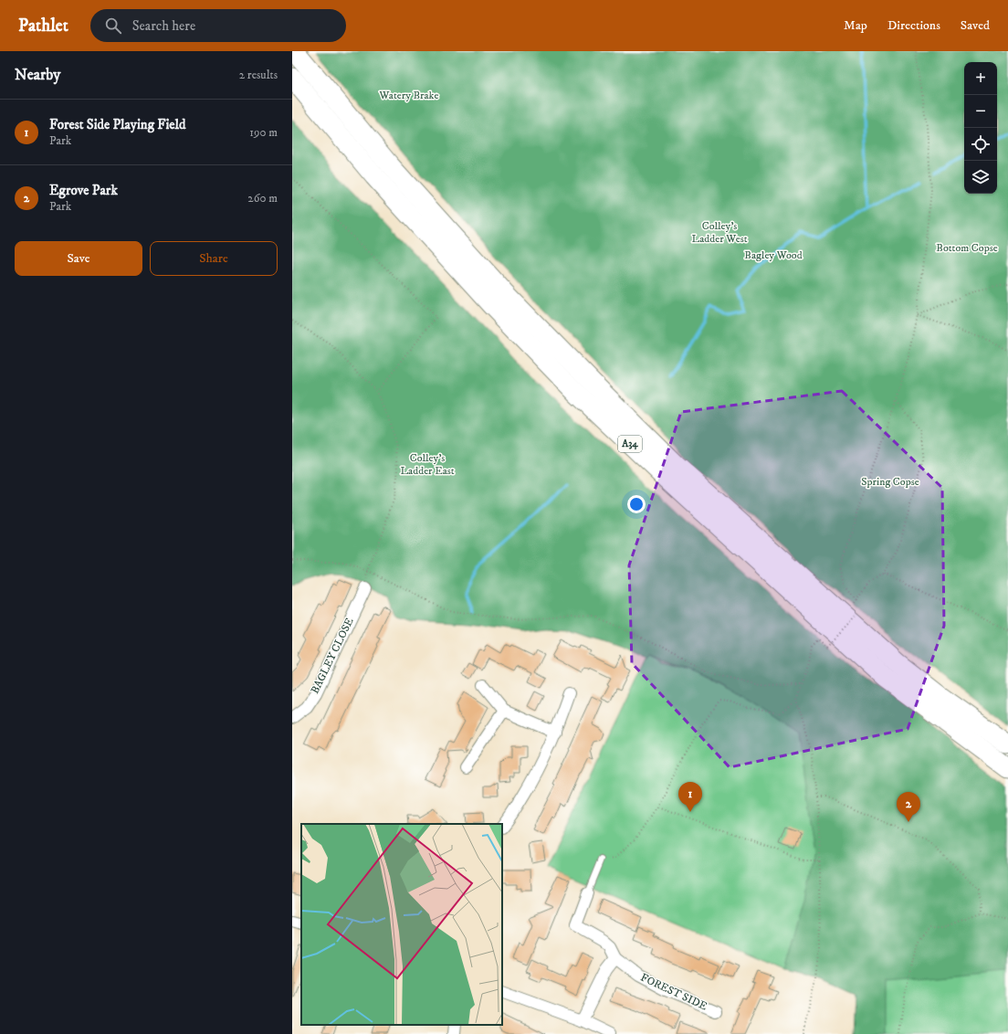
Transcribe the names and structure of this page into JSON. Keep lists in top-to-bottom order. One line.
{"streets":{"highway":["A34"],"street":["BAGLEY CLOSE","FOREST SIDE"]},"parks":["Watery Brake","Colley's Ladder West","Bottom Copse","Bagley Wood","Colley's Ladder East","Spring Copse"],"page":{"header":"Pathlet","search":"Search here","nav":["Map","Directions","Saved"],"heading":["Nearby","2 results"],"map_buttons":["+","−"],"list":[{"mark":"1","name":"Forest Side Playing Field","note":"Park","value":"190 m"},{"mark":"2","name":"Egrove Park","note":"Park","value":"260 m"}],"buttons":["Save","Share"],"pins":["1","2"]}}
